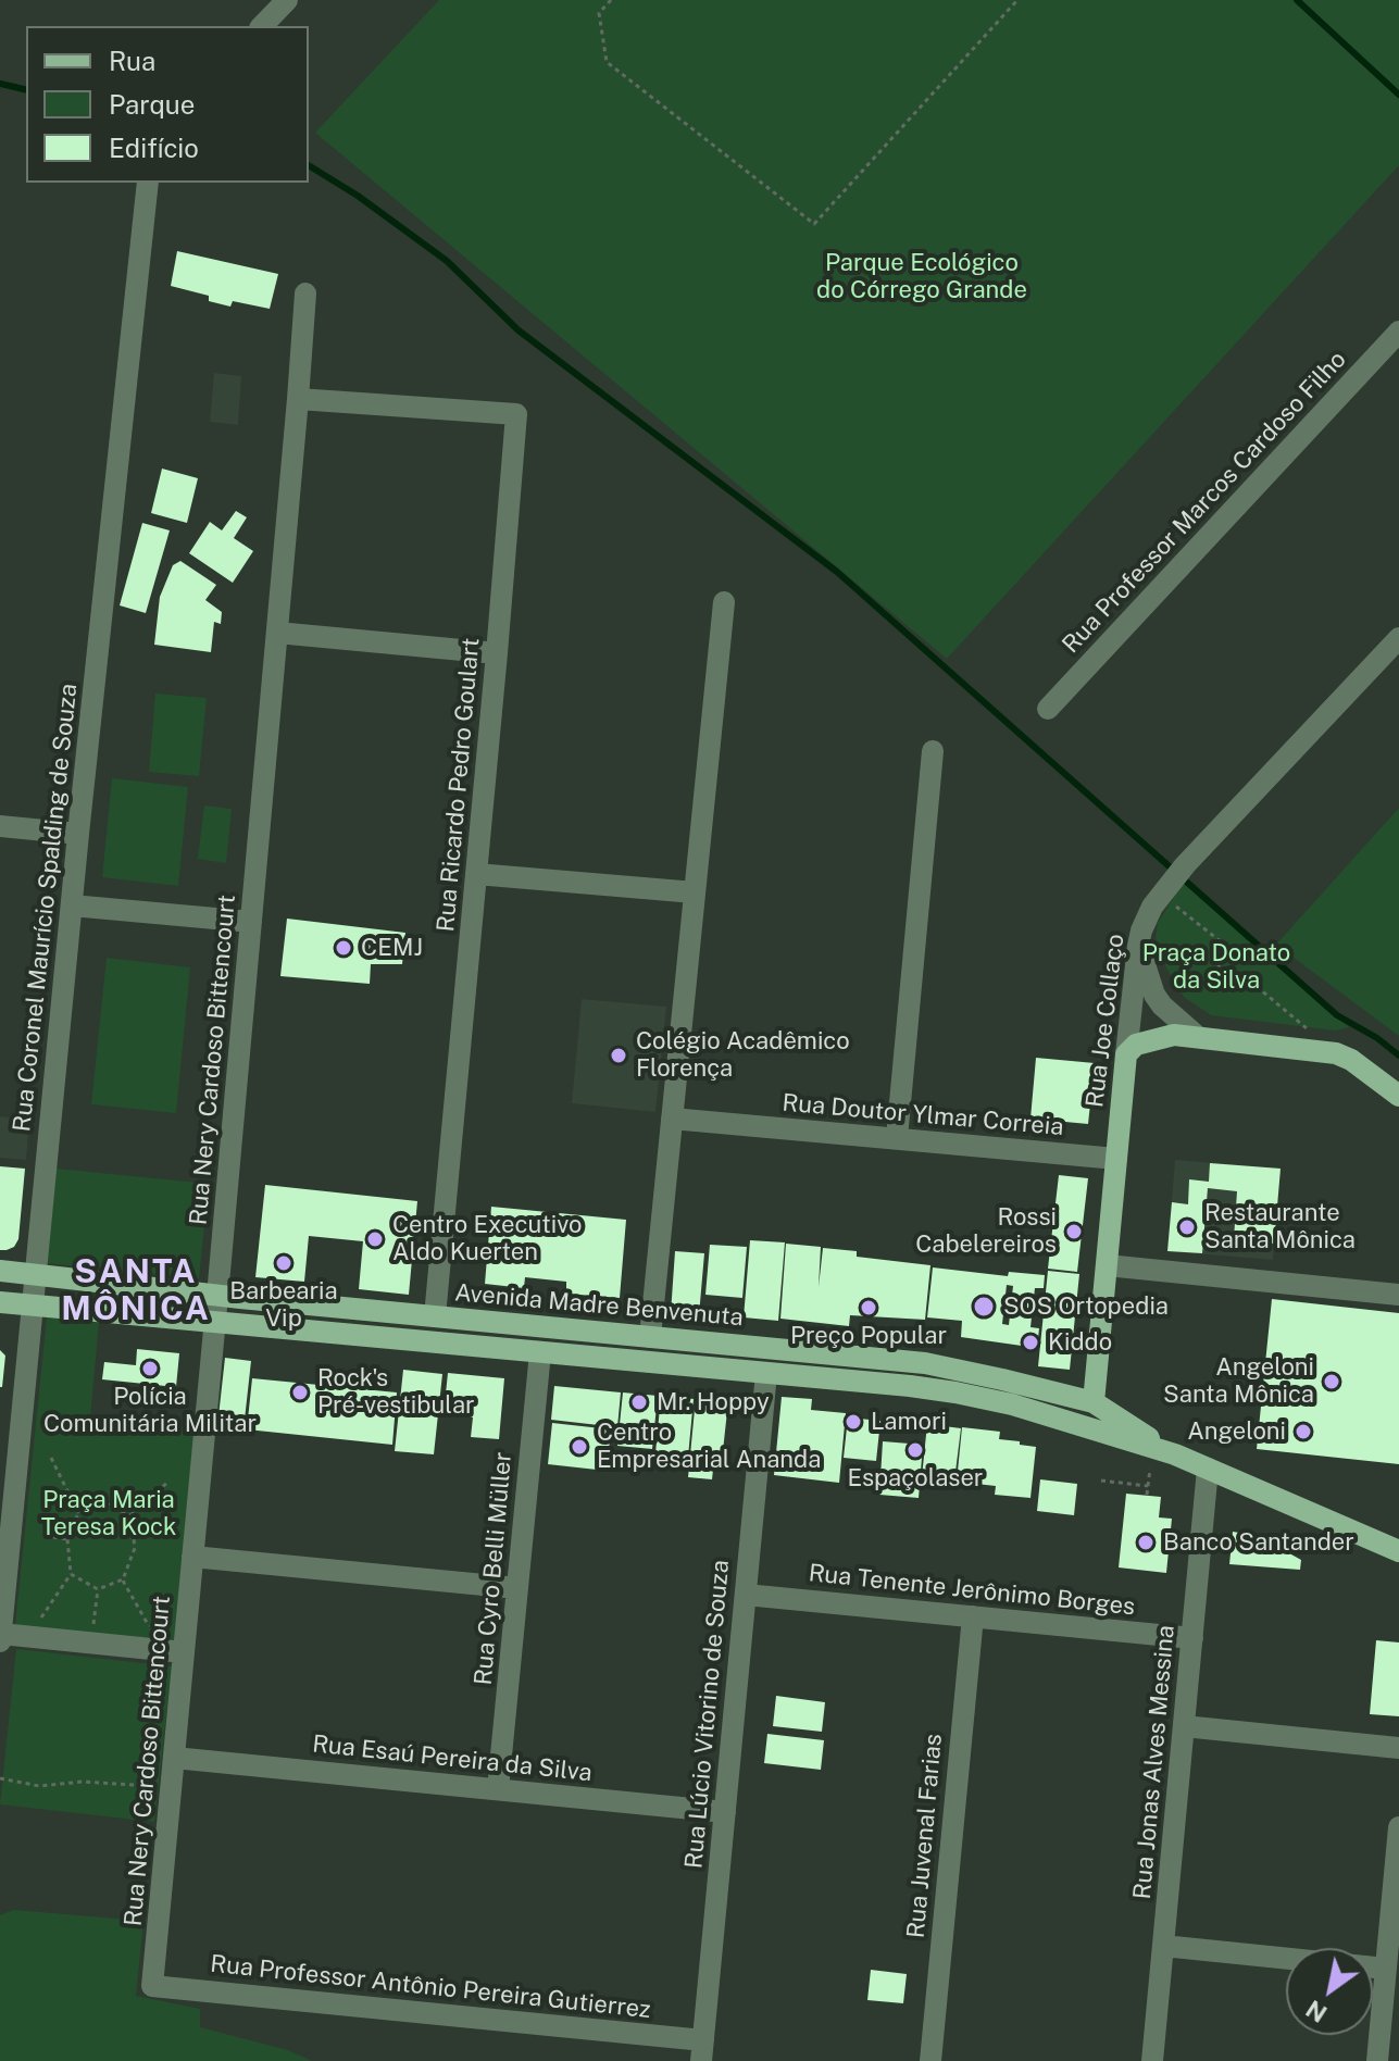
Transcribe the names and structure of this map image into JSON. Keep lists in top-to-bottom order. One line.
{"streets":{"main road":["Rua Joe Collaço","Avenida Madre Benvenuta"],"street":["Rua Professor Marcos Cardoso Filho","Rua Ricardo Pedro Goulart","Rua Coronel Maurício Spalding de Souza","Rua Nery Cardoso Bittencourt","Rua Doutor Ylmar Correia","Rua Cyro Belli Müller","Rua Tenente Jerônimo Borges","Rua Lúcio Vitorino de Souza","Rua Esaú Pereira da Silva","Rua Jonas Alves Messina","Rua Juvenal Farias","Rua Professor Antônio Pereira Gutierrez"]},"crossings":[["Rua Ricardo Pedro Goulart","Rua Nery Cardoso Bittencourt"],["Rua Ricardo Pedro Goulart","Avenida Madre Benvenuta"],["Rua Coronel Maurício Spalding de Souza","Avenida Madre Benvenuta"],["Rua Joe Collaço","Rua Doutor Ylmar Correia"],["Rua Joe Collaço","Avenida Madre Benvenuta"],["Rua Nery Cardoso Bittencourt","Avenida Madre Benvenuta"],["Rua Nery Cardoso Bittencourt","Rua Esaú Pereira da Silva"],["Rua Nery Cardoso Bittencourt","Rua Professor Antônio Pereira Gutierrez"],["Avenida Madre Benvenuta","Rua Cyro Belli Müller"],["Avenida Madre Benvenuta","Rua Lúcio Vitorino de Souza"],["Avenida Madre Benvenuta","Rua Jonas Alves Messina"],["Rua Cyro Belli Müller","Rua Esaú Pereira da Silva"],["Rua Tenente Jerônimo Borges","Rua Lúcio Vitorino de Souza"],["Rua Tenente Jerônimo Borges","Rua Jonas Alves Messina"],["Rua Tenente Jerônimo Borges","Rua Juvenal Farias"],["Rua Lúcio Vitorino de Souza","Rua Esaú Pereira da Silva"],["Rua Lúcio Vitorino de Souza","Rua Professor Antônio Pereira Gutierrez"]],"districts":["SANTA MÔNICA"],"parks":["Parque Ecológico do Córrego Grande","Praça Donato da Silva","Praça Maria Teresa Kock"],"places":["CEMJ","Colégio Acadêmico Florença","Restaurante Santa Mônica","Rossi Cabelereiros","Centro Executivo Aldo Kuerten","Barbearia Vip","SOS Ortopedia","Preço Popular","Kiddo","Polícia Comunitária Militar","Angeloni Santa Mônica","Rock's Pré-vestibular","Mr. Hoppy","Lamori","Angeloni","Centro Empresarial Ananda","Espaçolaser","Banco Santander"],"legend":["Rua","Parque","Edifício"],"north":"bottom left"}
